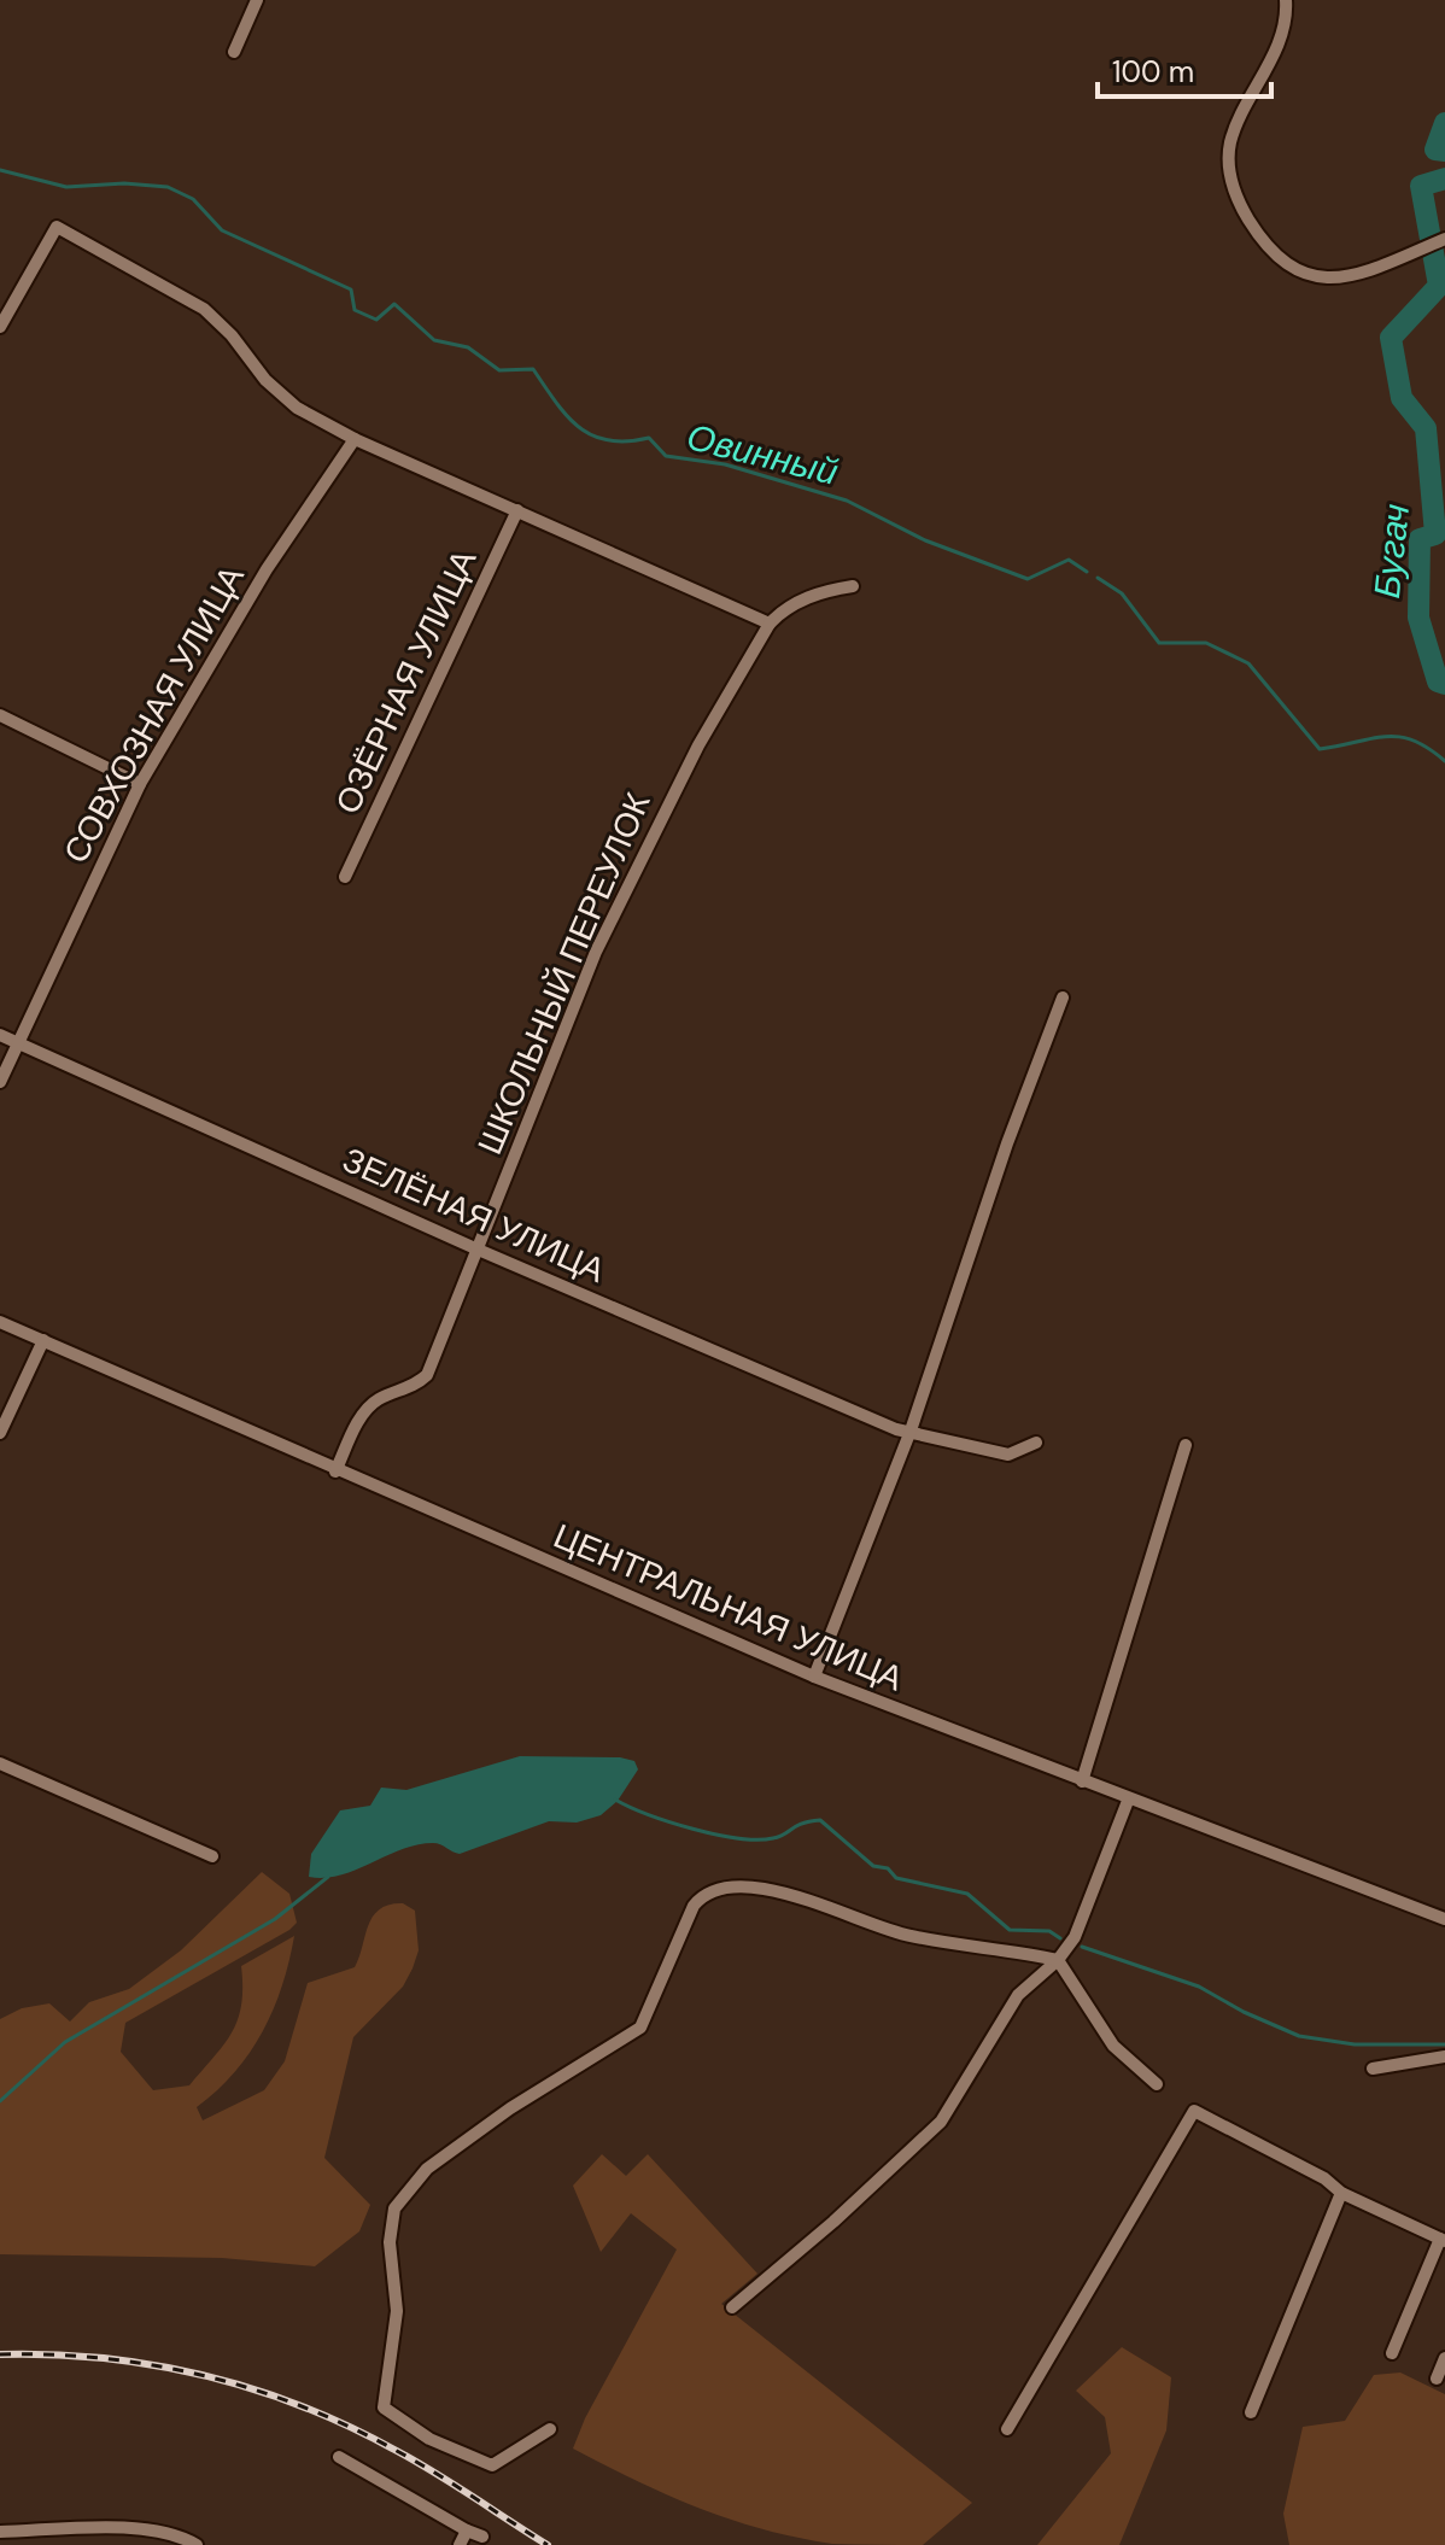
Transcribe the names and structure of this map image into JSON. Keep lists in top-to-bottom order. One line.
{"streets":{"street":["ОЗЁРНАЯ УЛИЦА","СОВХОЗНАЯ УЛИЦА","ШКОЛЬНЫЙ ПЕРЕУЛОК","ЗЕЛЁНАЯ УЛИЦА","ЦЕНТРАЛЬНАЯ УЛИЦА"]},"crossings":[["СОВХОЗНАЯ УЛИЦА","ЗЕЛЁНАЯ УЛИЦА"],["ШКОЛЬНЫЙ ПЕРЕУЛОК","ЗЕЛЁНАЯ УЛИЦА"],["ШКОЛЬНЫЙ ПЕРЕУЛОК","ЦЕНТРАЛЬНАЯ УЛИЦА"]],"water":["Овинный","Бугач"],"scale_bar":"100 m"}
